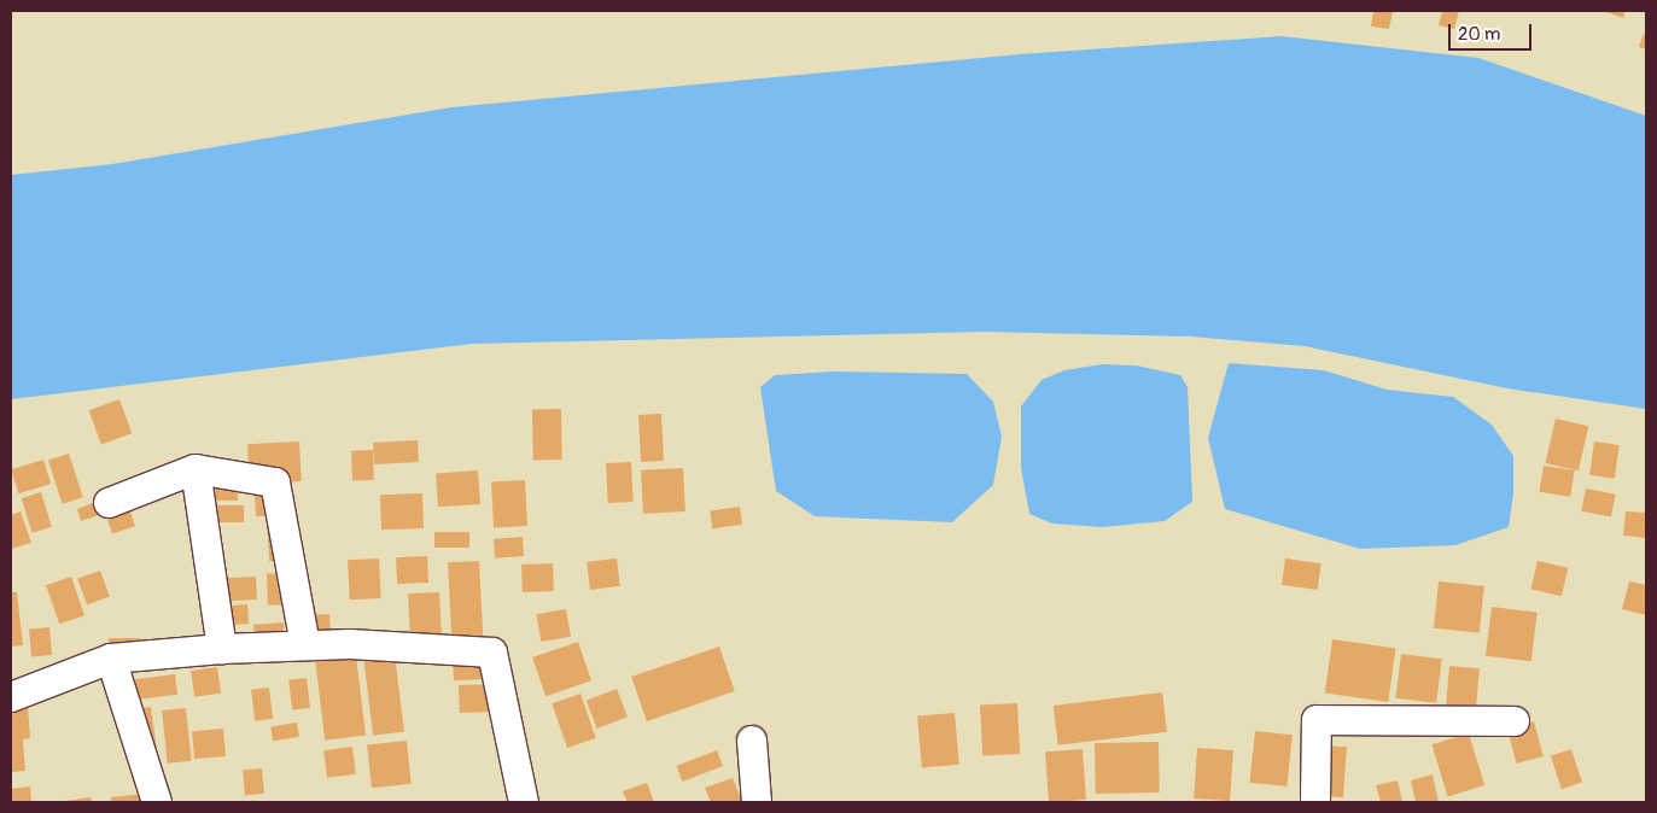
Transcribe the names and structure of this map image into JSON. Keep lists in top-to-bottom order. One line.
{"scale_bar":"20 m"}
